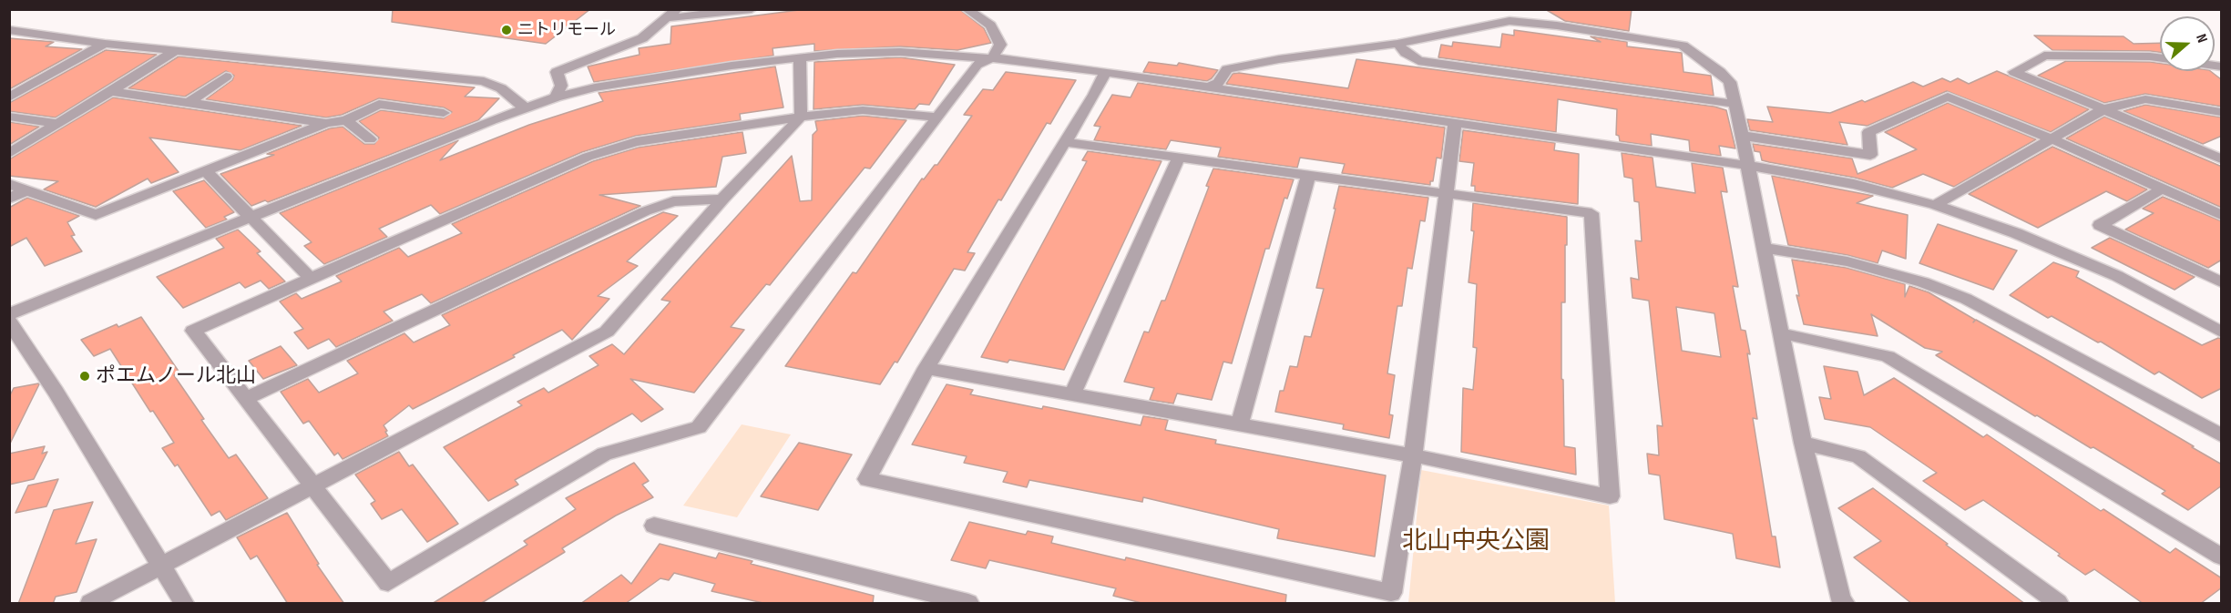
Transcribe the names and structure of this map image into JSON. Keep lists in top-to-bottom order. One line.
{"parks":["北山中央公園"],"places":["ニトリモール","ポエムノール北山"],"north":"right"}
